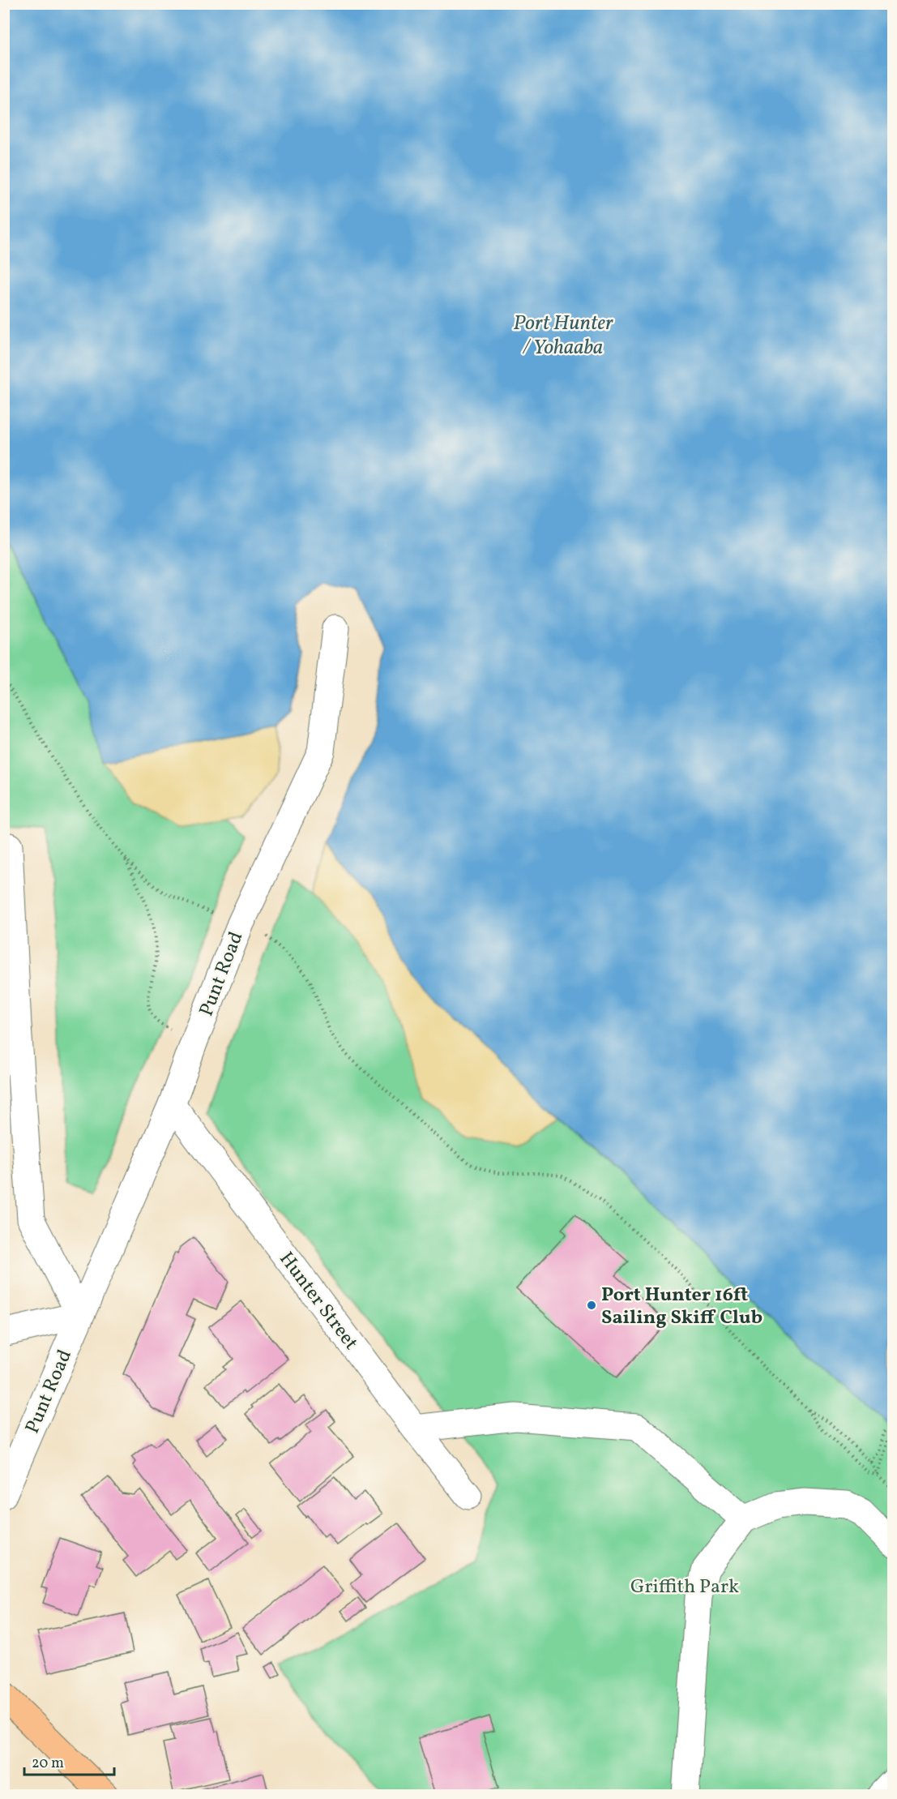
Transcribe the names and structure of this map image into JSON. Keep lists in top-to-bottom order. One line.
{"streets":{"street":["Punt Road","Hunter Street"]},"crossings":[["Punt Road","Hunter Street"]],"water":["Port Hunter / Yohaaba"],"parks":["Griffith Park"],"places":["Port Hunter 16ft Sailing Skiff Club"],"scale_bar":"20 m"}
